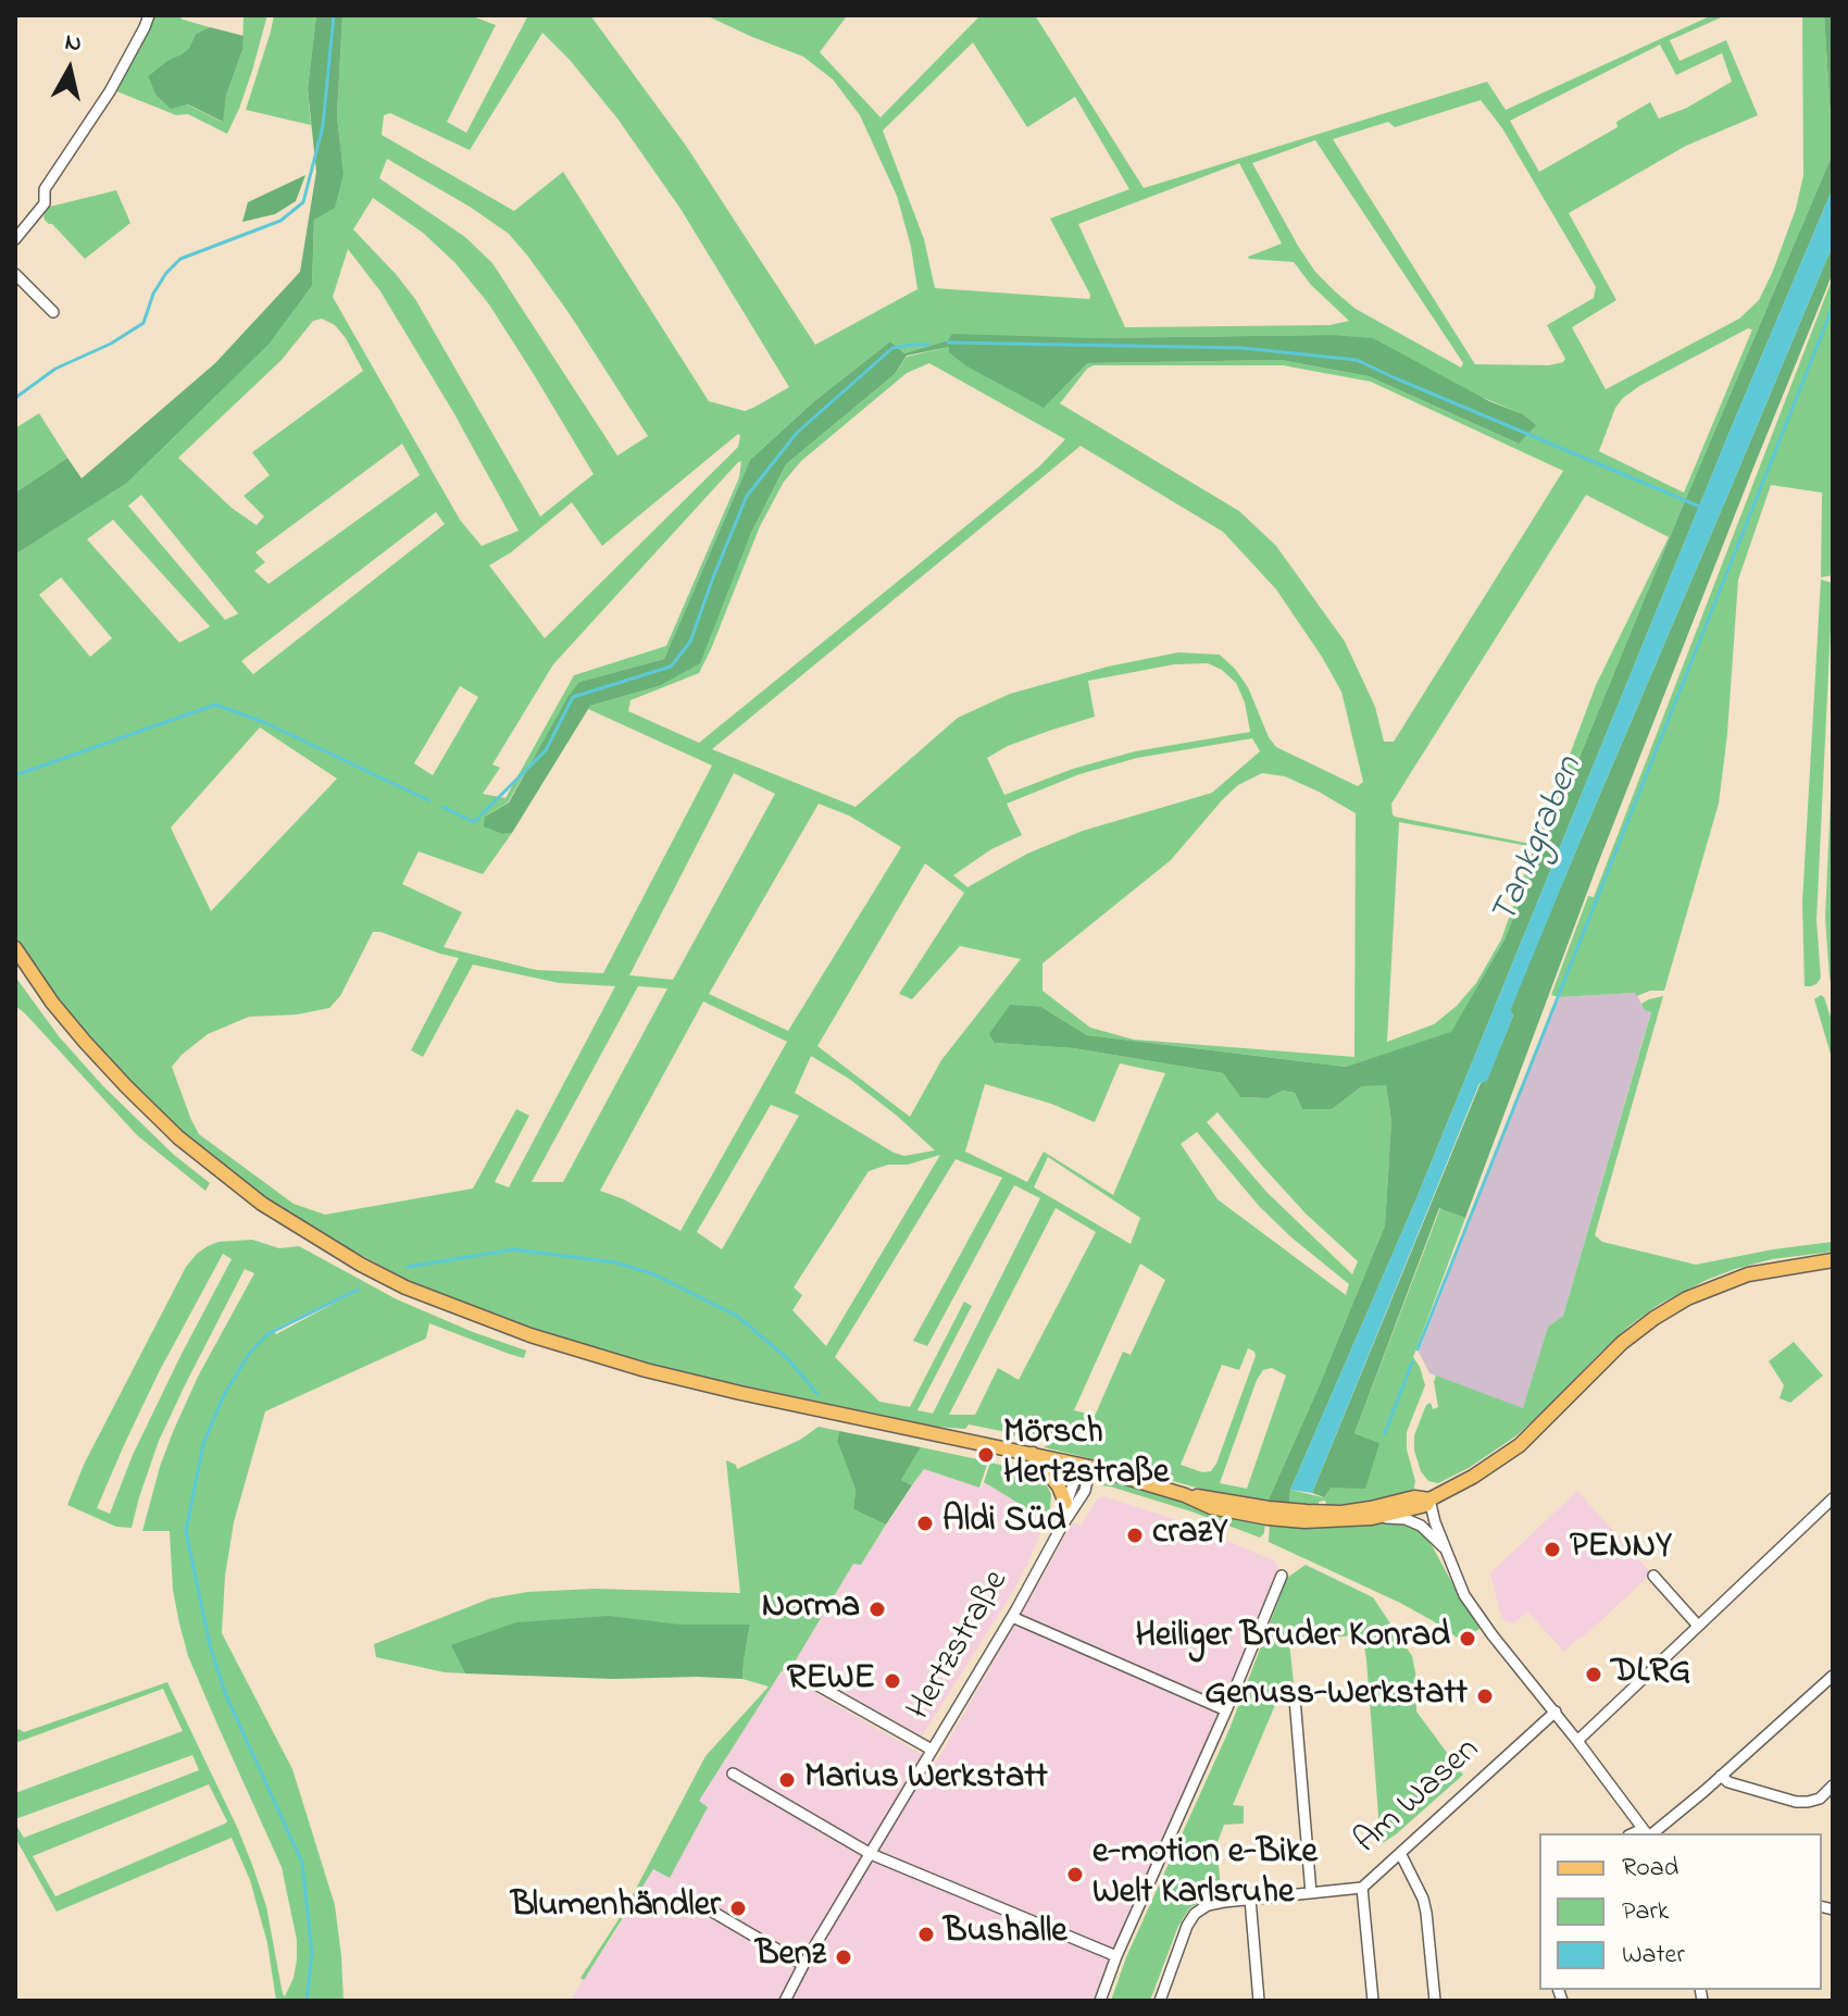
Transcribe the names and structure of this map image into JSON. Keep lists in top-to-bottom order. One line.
{"streets":{"street":["Hertzstraße","Am Wasen"]},"water":["Tankgraben"],"places":["Mörsch Hertzstraße","Aldi Süd","crazY","PENNY","Norma","Heiliger Bruder Konrad","DLRG","REWE","Genuss-Werkstatt","Marius Werkstatt","e-motion e-Bike Welt Karlsruhe","Blumenhändler","Bushalle","Benz"],"legend":["Road","Park","Water"],"north":"top"}
